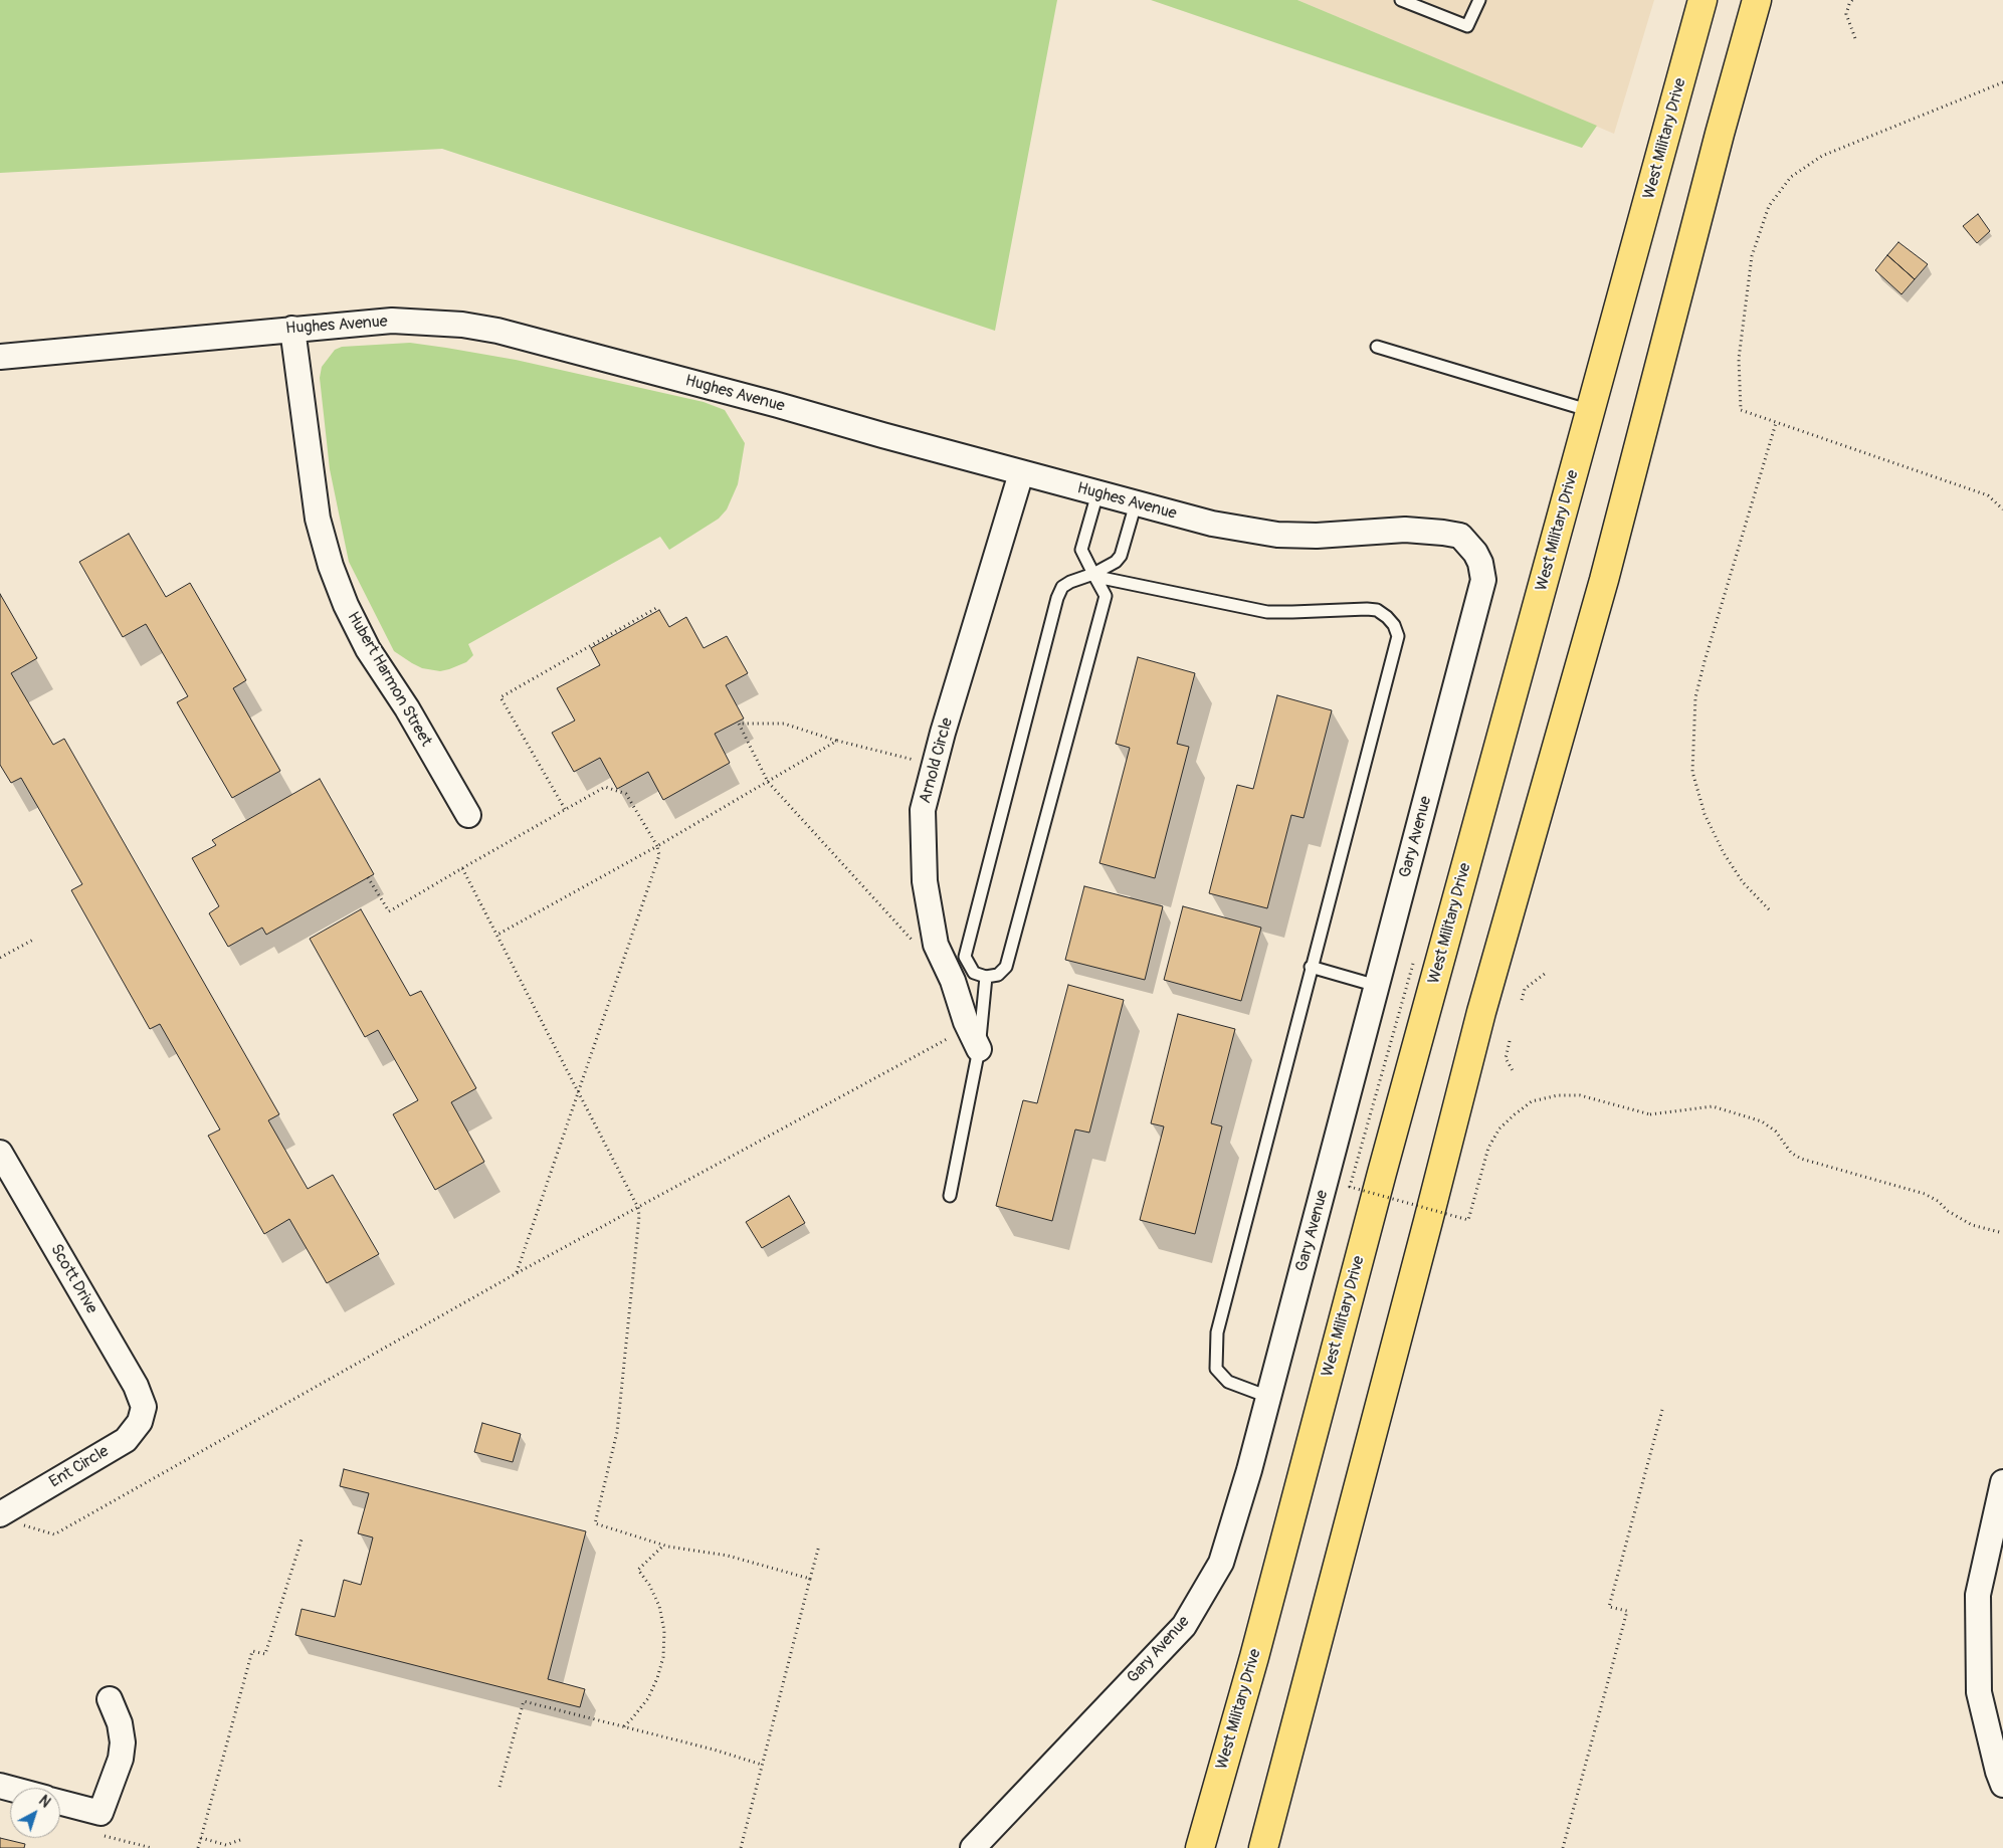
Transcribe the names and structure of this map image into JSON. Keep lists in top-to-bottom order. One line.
{"streets":{"main road":["West Military Drive"],"street":["Hughes Avenue","Hubert Harmon Street","Arnold Circle","Gary Avenue","Scott Drive","Ent Circle"]},"crossings":[["Hughes Avenue","Hubert Harmon Street"],["Hughes Avenue","Arnold Circle"],["Hughes Avenue","Gary Avenue"],["Scott Drive","Ent Circle"]],"north":"top right"}
